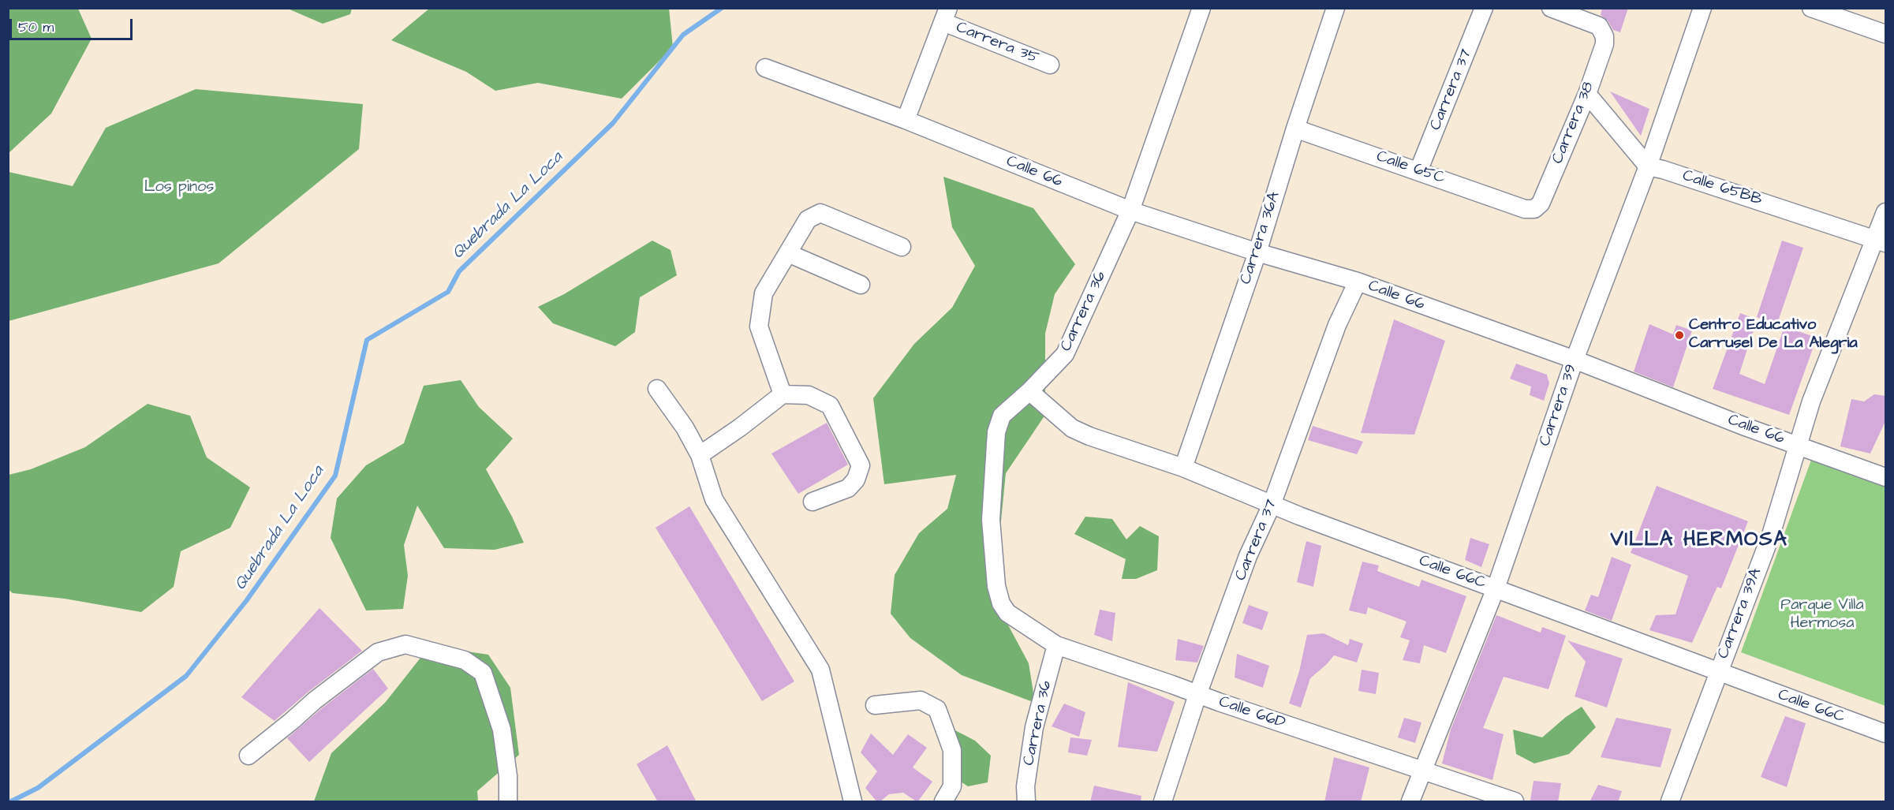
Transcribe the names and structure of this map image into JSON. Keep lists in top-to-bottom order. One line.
{"streets":{"street":["Carrera 35","Carrera 37","Carrera 38","Calle 65C","Calle 66","Calle 65BB","Carrera 36A","Carrera 36","Carrera 39","Calle 66C","Carrera 39A","Calle 66D"]},"crossings":[["Carrera 35","Calle 66"],["Carrera 37","Calle 65C"],["Carrera 37","Calle 66"],["Carrera 37","Calle 66C"],["Carrera 37","Calle 66D"],["Carrera 38","Calle 65C"],["Calle 65C","Carrera 36A"],["Calle 66","Carrera 36A"],["Calle 66","Carrera 36"],["Calle 66","Carrera 39"],["Calle 66","Carrera 39A"],["Calle 65BB","Carrera 39"],["Calle 65BB","Carrera 39A"],["Carrera 36A","Calle 66C"],["Carrera 36","Calle 66C"],["Carrera 36","Calle 66D"],["Carrera 39","Calle 66C"],["Carrera 39","Calle 66D"],["Calle 66C","Carrera 39A"]],"districts":["VILLA HERMOSA"],"water":["Quebrada La Loca"],"parks":["Los pinos","Parque Villa Hermosa"],"places":["Centro Educativo Carrusel De La Alegria"],"scale_bar":"50 m"}
